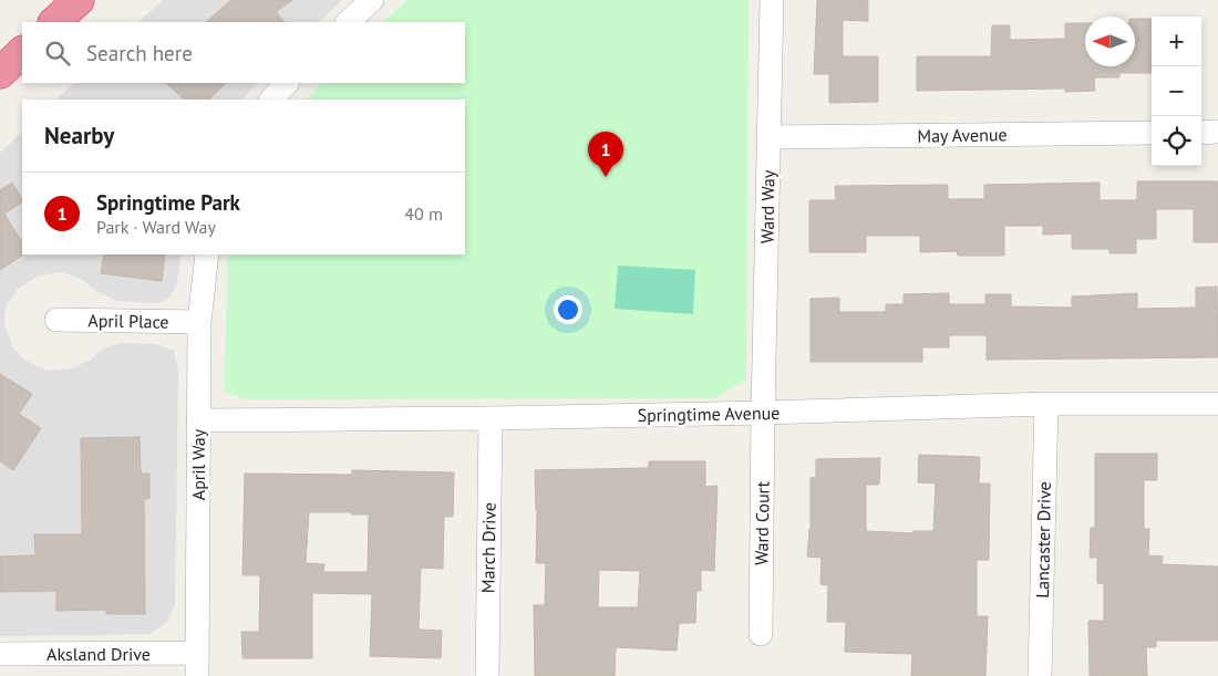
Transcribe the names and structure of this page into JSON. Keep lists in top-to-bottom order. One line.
{"streets":{"street":["May Avenue","Ward Way","April Place","Springtime Avenue","April Way","Ward Court","Lancaster Drive","March Drive","Aksland Drive"]},"crossings":[["May Avenue","Ward Way"],["Ward Way","Springtime Avenue"],["Ward Way","Ward Court"],["April Place","April Way"],["Springtime Avenue","April Way"],["Springtime Avenue","Ward Court"],["Springtime Avenue","Lancaster Drive"],["Springtime Avenue","March Drive"],["April Way","Aksland Drive"]],"north":"left","page":{"map_buttons":["+","−"],"search":"Search here","heading":"Nearby","pins":"1","list":[{"mark":"1","name":"Springtime Park","note":"Park · Ward Way","value":"40 m"}]}}
